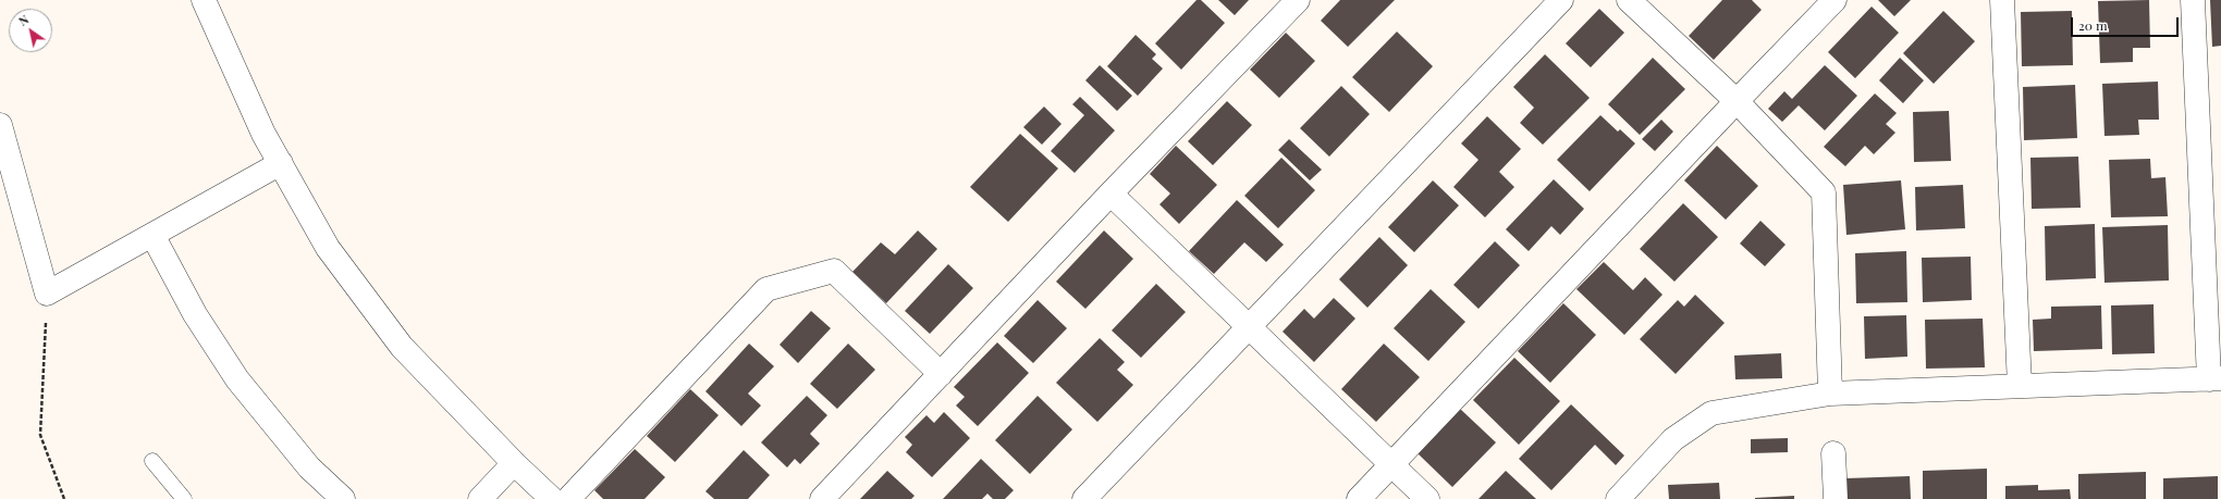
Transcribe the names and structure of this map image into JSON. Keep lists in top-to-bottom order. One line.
{"scale_bar":"20 m","north":"top left"}
